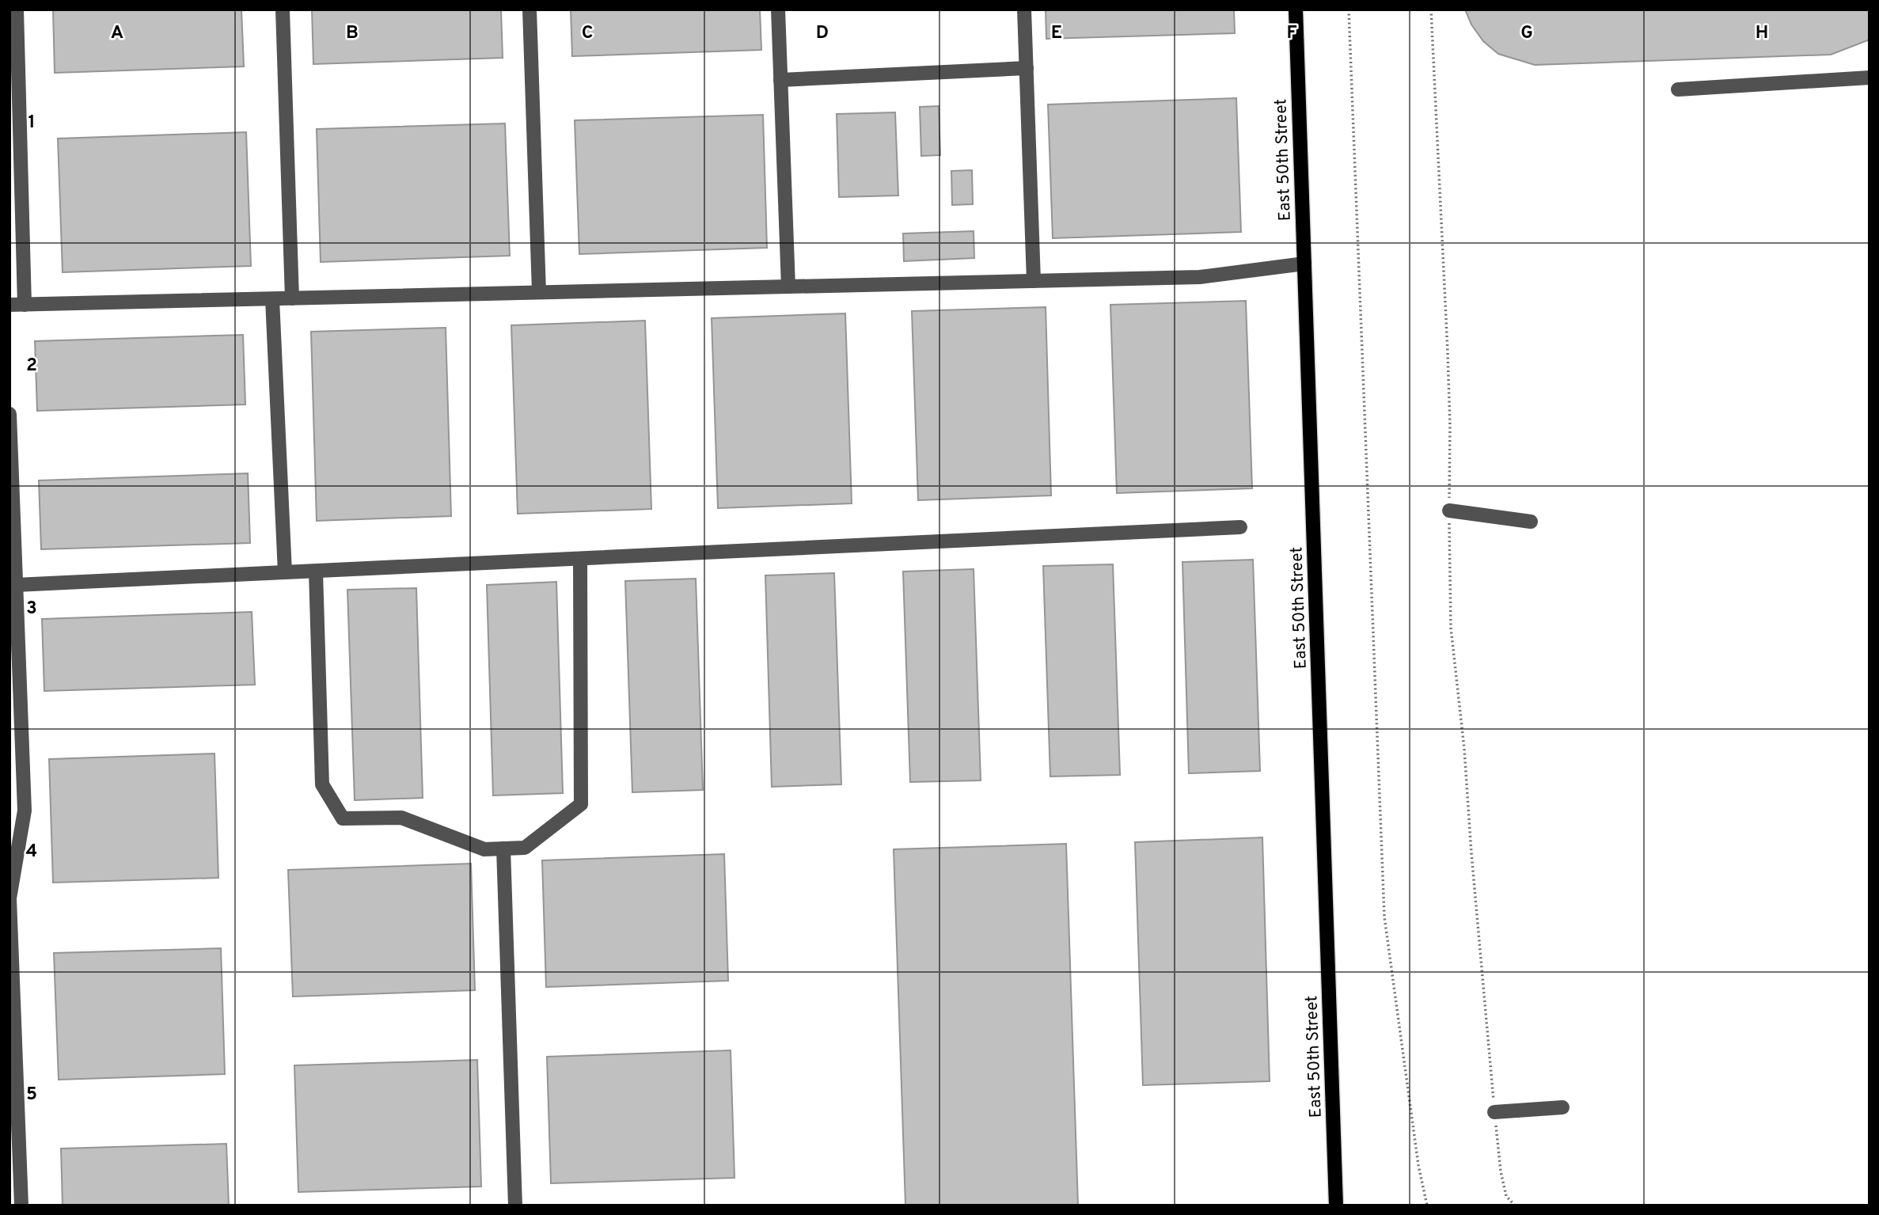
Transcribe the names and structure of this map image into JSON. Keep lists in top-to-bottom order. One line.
{"streets":{"main road":["East 50th Street"]},"grid":{"columns":["A","B","C","D","E","F","G","H"],"rows":["1","2","3","4","5"]}}
